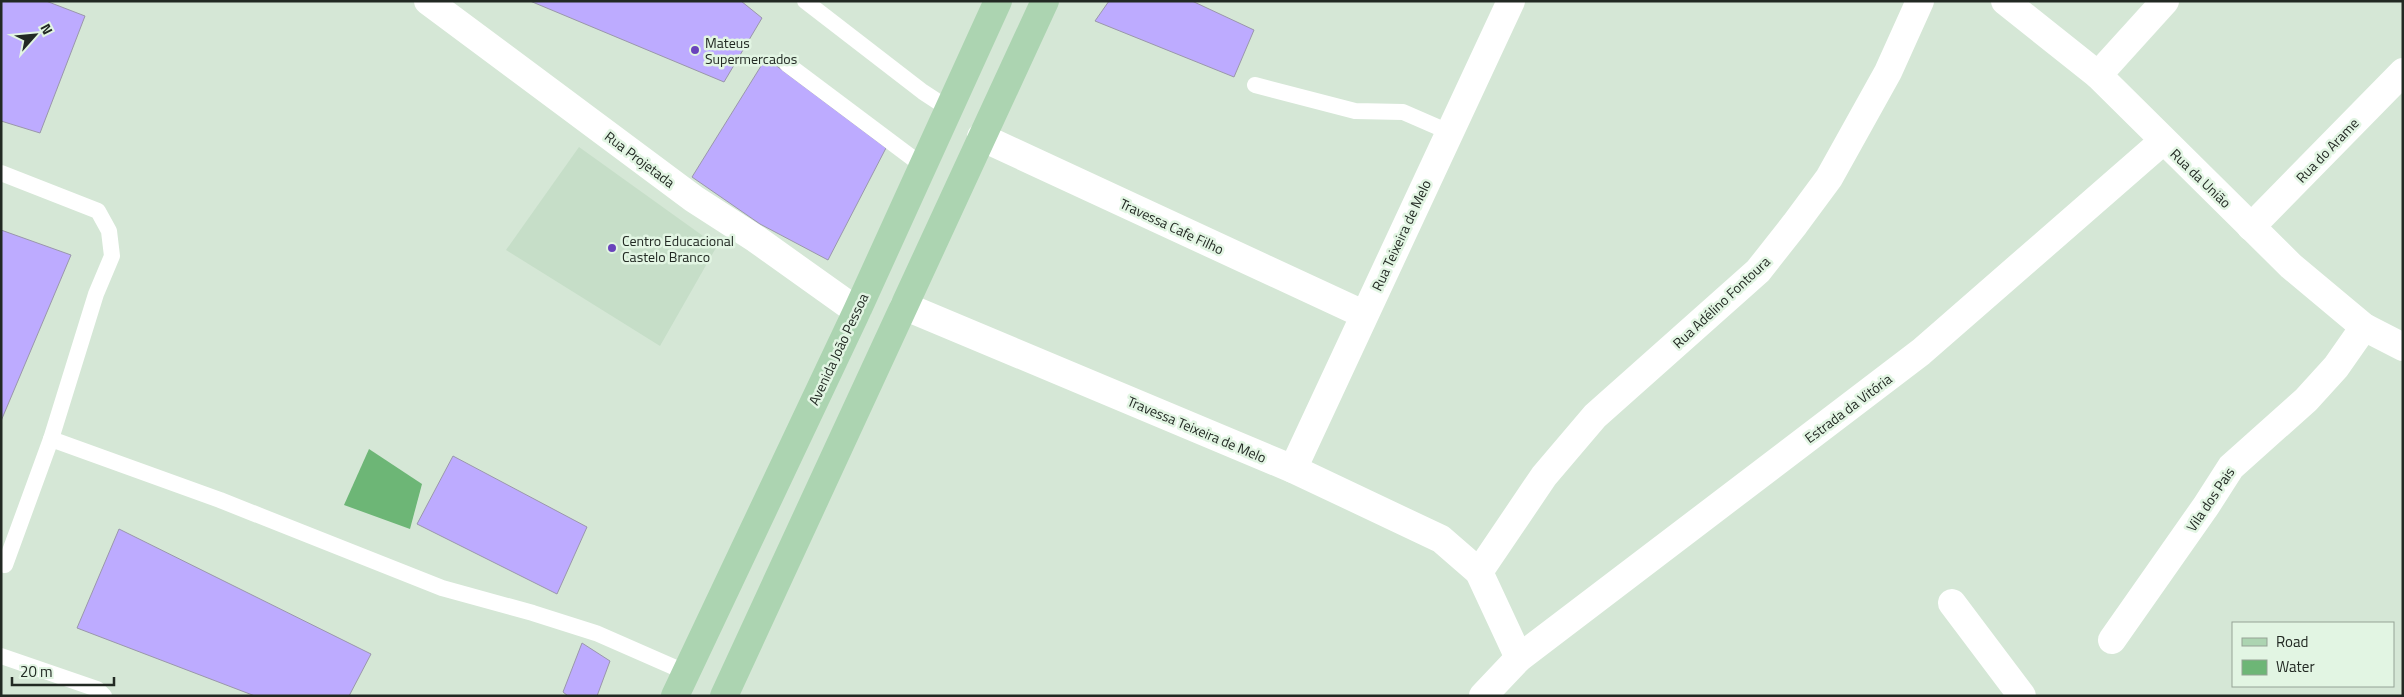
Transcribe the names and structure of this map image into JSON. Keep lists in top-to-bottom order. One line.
{"streets":{"main road":["Avenida João Pessoa"],"street":["Rua do Arame","Rua Projetada","Rua da União","Travessa Cafe Filho","Rua Teixeira de Melo","Rua Adélino Fontoura","Estrada da Vitória","Travessa Teixeira de Melo","Vila dos Pais"]},"crossings":[["Rua do Arame","Rua da União"],["Rua Projetada","Avenida João Pessoa"],["Rua da União","Estrada da Vitória"],["Rua da União","Vila dos Pais"],["Travessa Cafe Filho","Rua Teixeira de Melo"],["Rua Teixeira de Melo","Travessa Teixeira de Melo"],["Rua Adélino Fontoura","Travessa Teixeira de Melo"]],"places":["Mateus Supermercados","Centro Educacional Castelo Branco"],"legend":["Road","Water"],"scale_bar":"20 m","north":"top right"}
